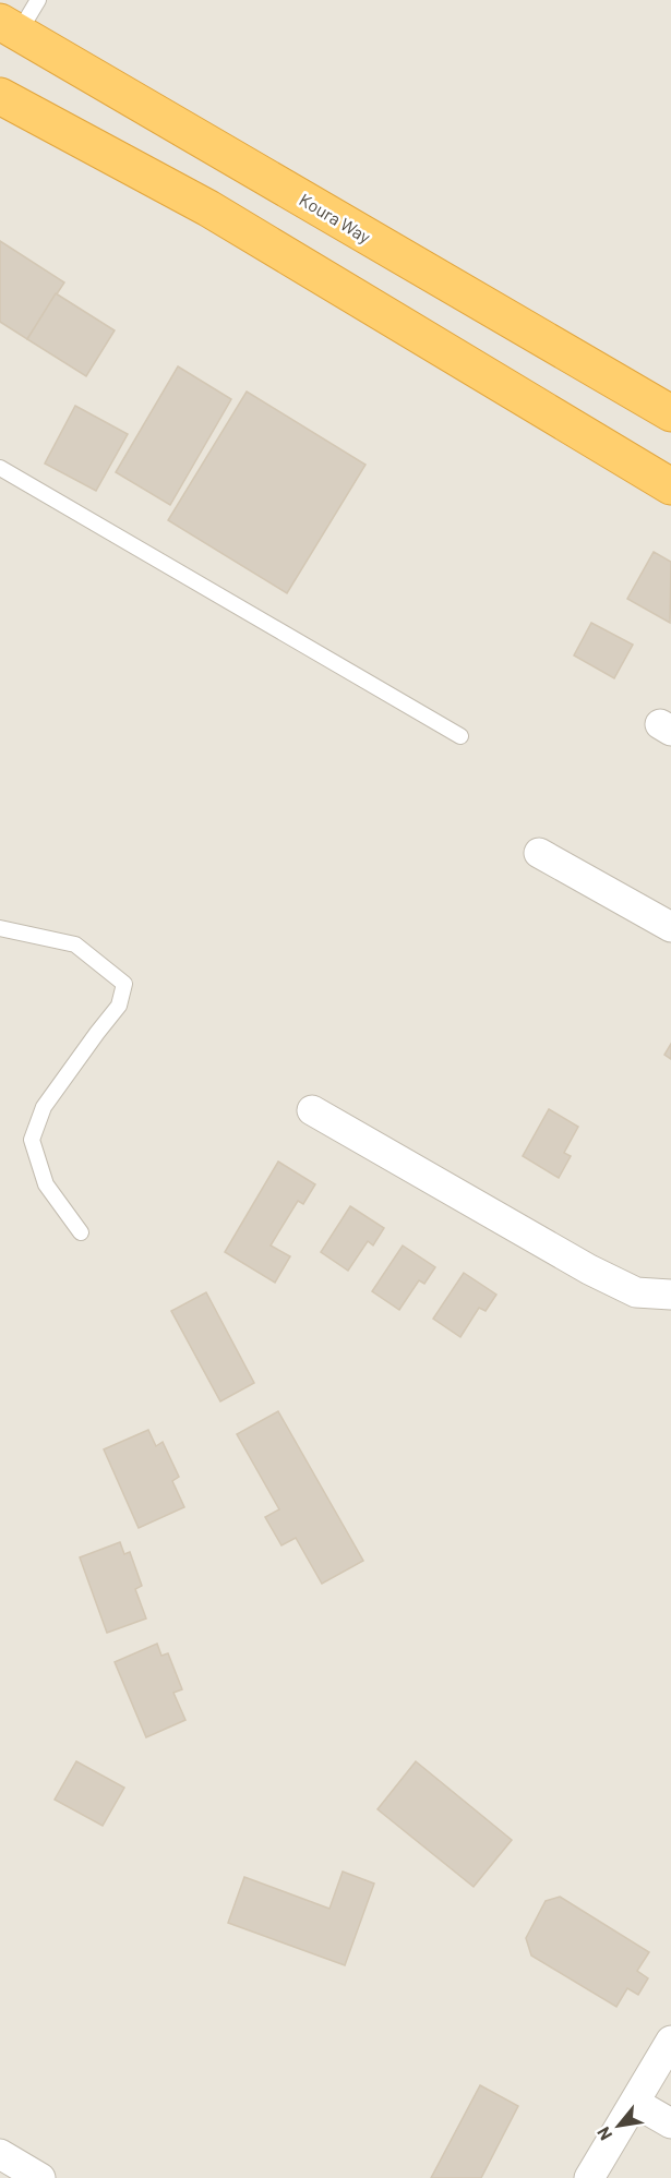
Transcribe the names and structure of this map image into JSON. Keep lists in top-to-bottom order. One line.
{"streets":{"highway":["Koura Way"]},"north":"bottom left"}
